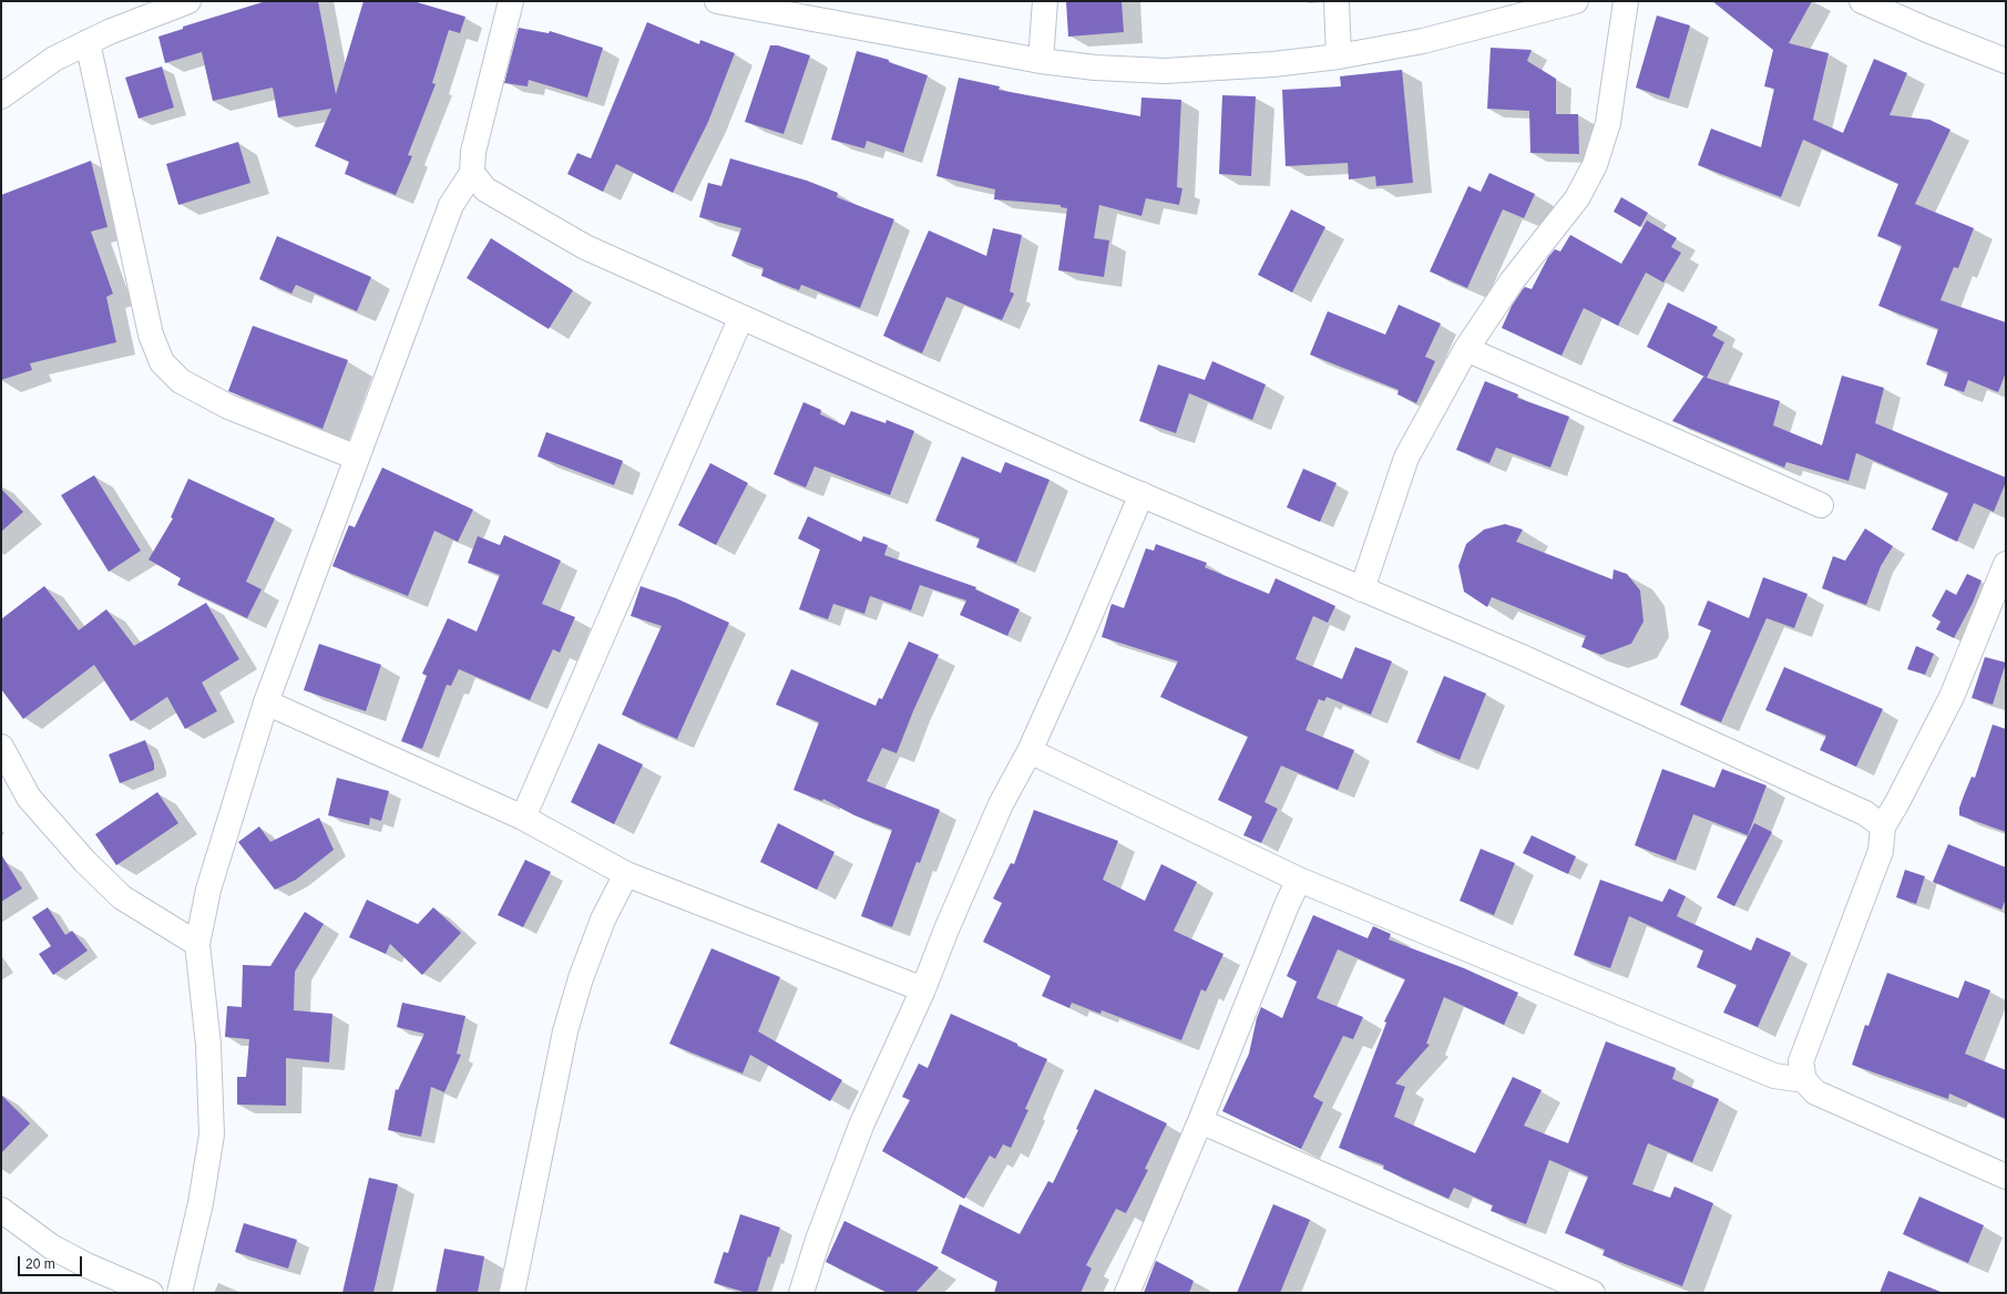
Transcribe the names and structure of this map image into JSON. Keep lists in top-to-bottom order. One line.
{"scale_bar":"20 m"}
